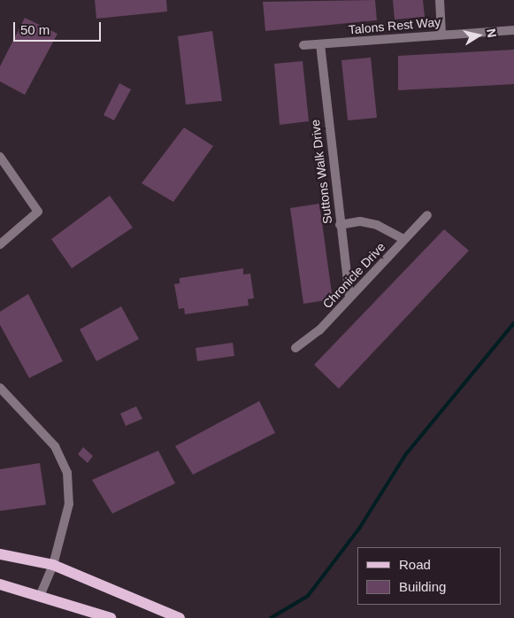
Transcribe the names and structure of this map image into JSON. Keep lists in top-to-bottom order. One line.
{"streets":{"street":["Talons Rest Way","Suttons Walk Drive","Chronicle Drive"]},"crossings":[["Talons Rest Way","Suttons Walk Drive"],["Suttons Walk Drive","Chronicle Drive"]],"legend":["Road","Building"],"scale_bar":"50 m","north":"right"}
